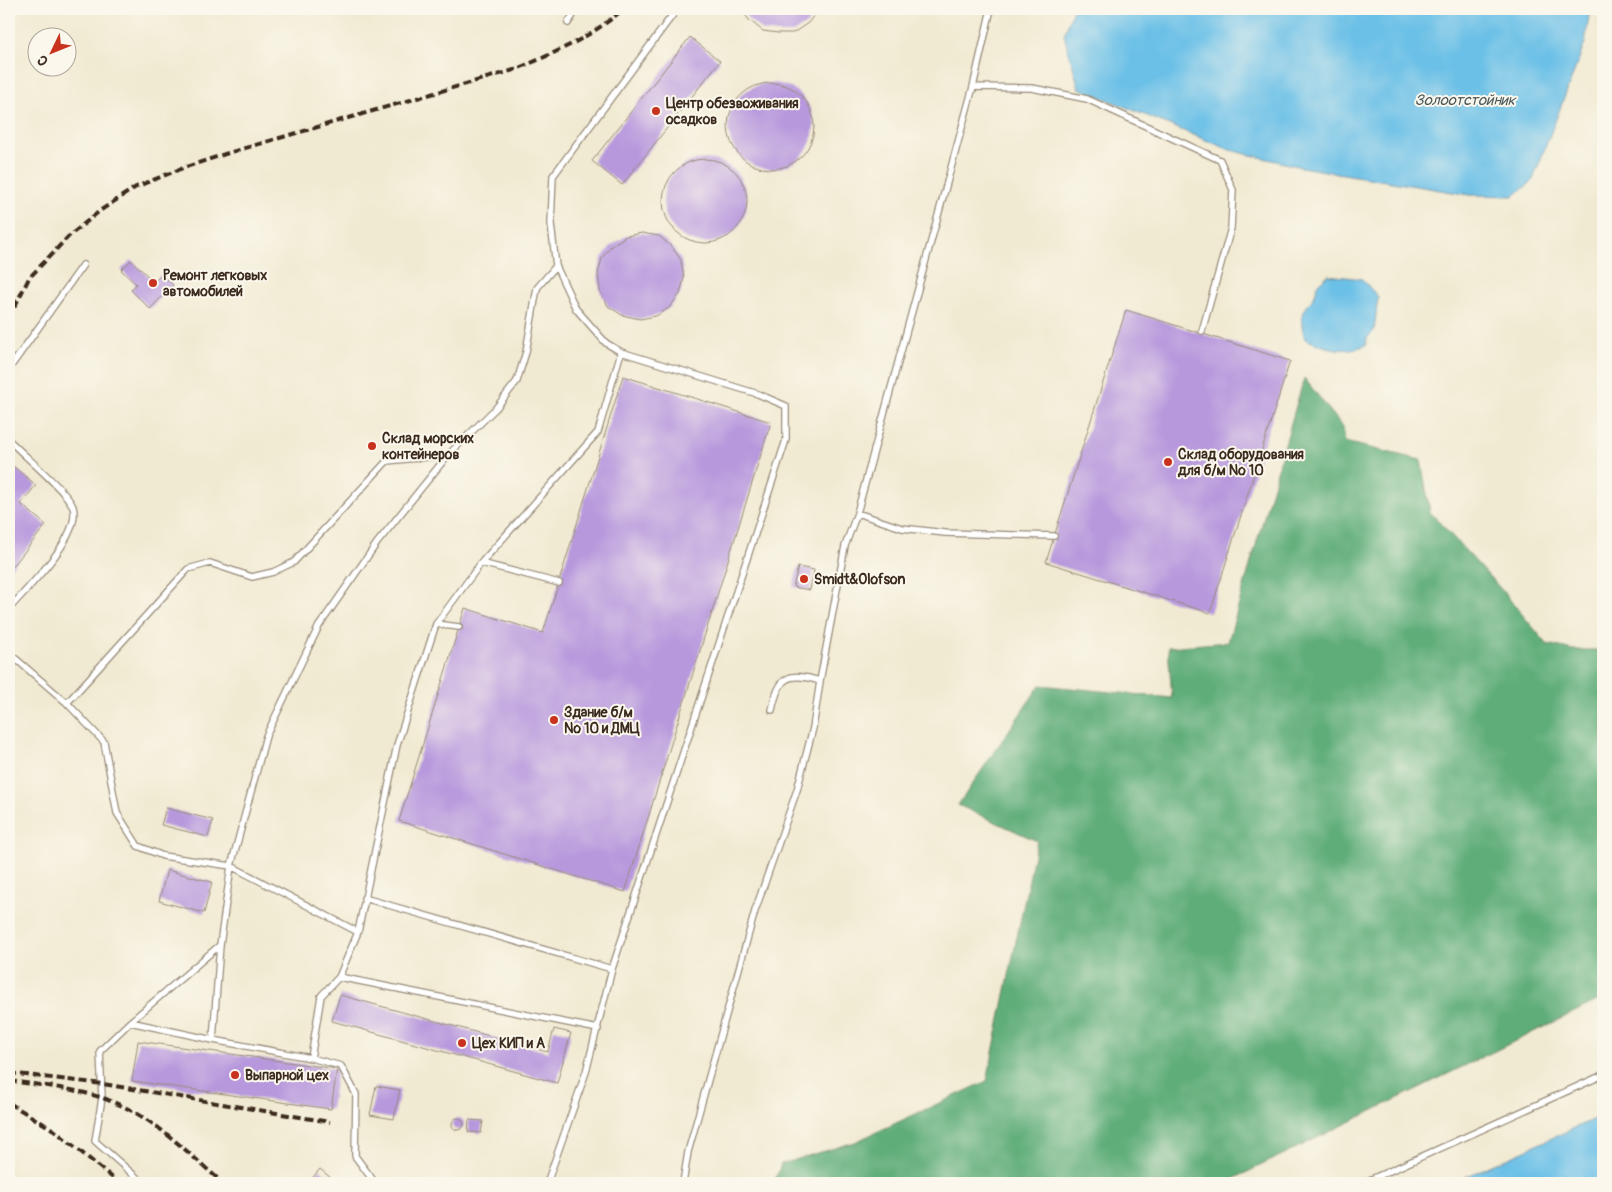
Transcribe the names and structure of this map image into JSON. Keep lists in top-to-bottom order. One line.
{"water":["Золоотстойник"],"places":["Центр обезвоживания осадков","Ремонт легковых автомобилей","Склад морских контейнеров","Склад оборудования для б/м № 10","Smidt&Olofson","Здание б/м № 10 и ДМЦ","Цех КИП и А","Выпарной цех"],"north":"bottom left"}
